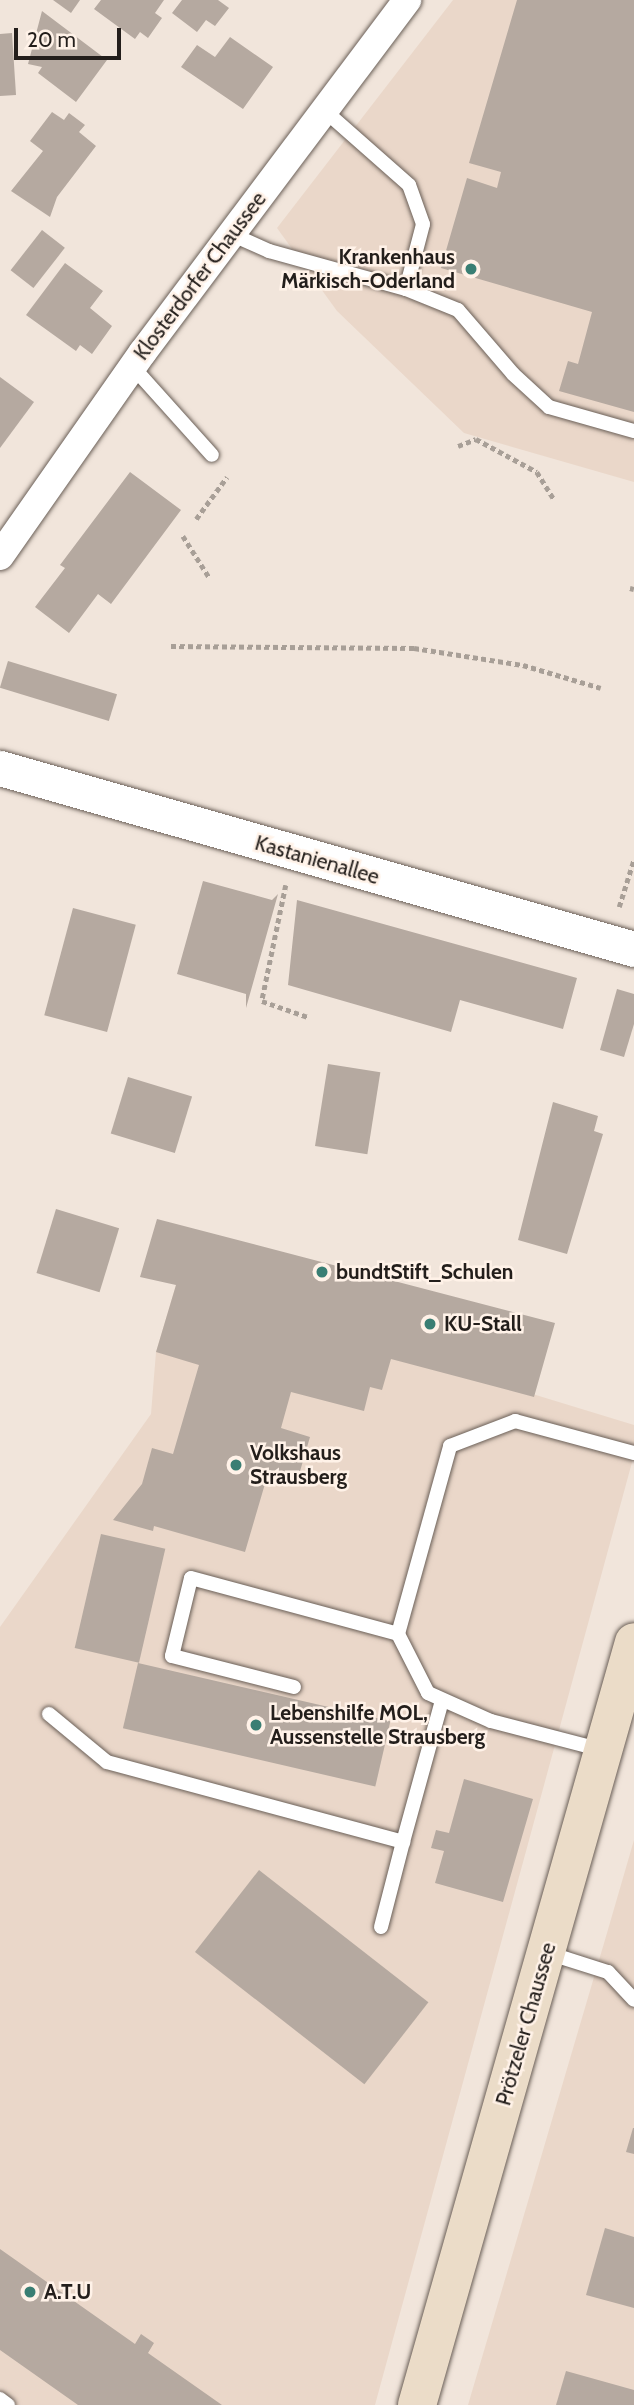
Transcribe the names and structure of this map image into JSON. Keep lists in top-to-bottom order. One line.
{"streets":{"main road":["Prötzeler Chaussee"],"street":["Klosterdorfer Chaussee","Kastanienallee"]},"places":["Krankenhaus Märkisch-Oderland","bundtStift_Schulen","KU-Stall","Volkshaus Strausberg","Lebenshilfe MOL, Aussenstelle Strausberg","A.T.U"],"scale_bar":"20 m"}
